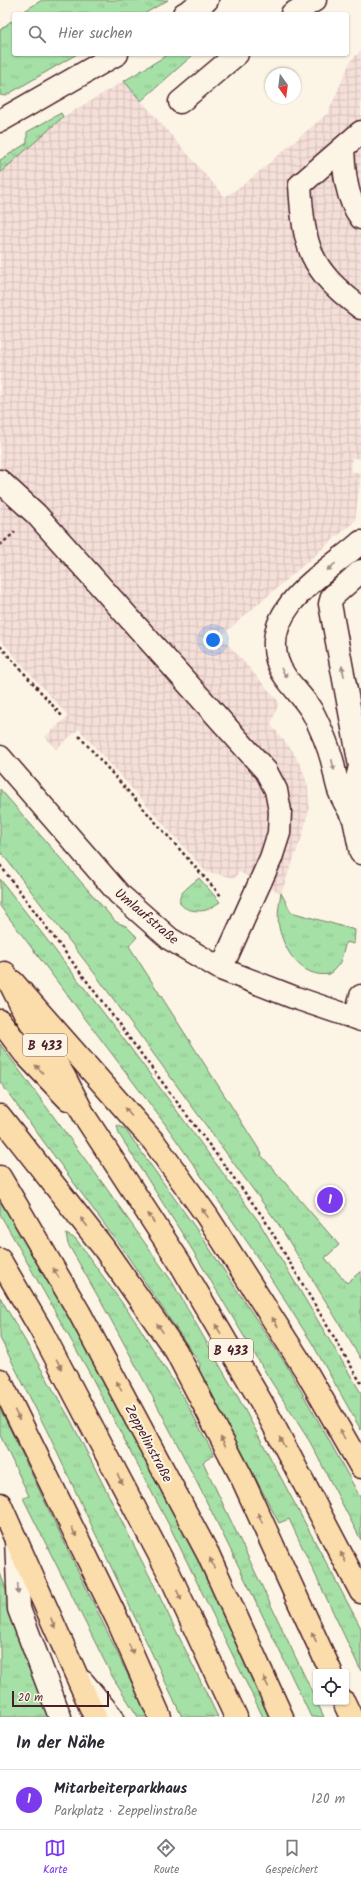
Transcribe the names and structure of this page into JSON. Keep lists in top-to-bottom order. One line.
{"streets":{"main road":["B 433","Zeppelinstraße"],"street":["Umlaufstraße"]},"scale_bar":"20 m","north":"bottom","page":{"search":"Hier suchen","pins":"1","scale":"20 m","heading":"In der Nähe","list":[{"mark":"1","name":"Mitarbeiterparkhaus","note":"Parkplatz · Zeppelinstraße","value":"120 m"}],"nav":["Karte","Route","Gespeichert"]}}
